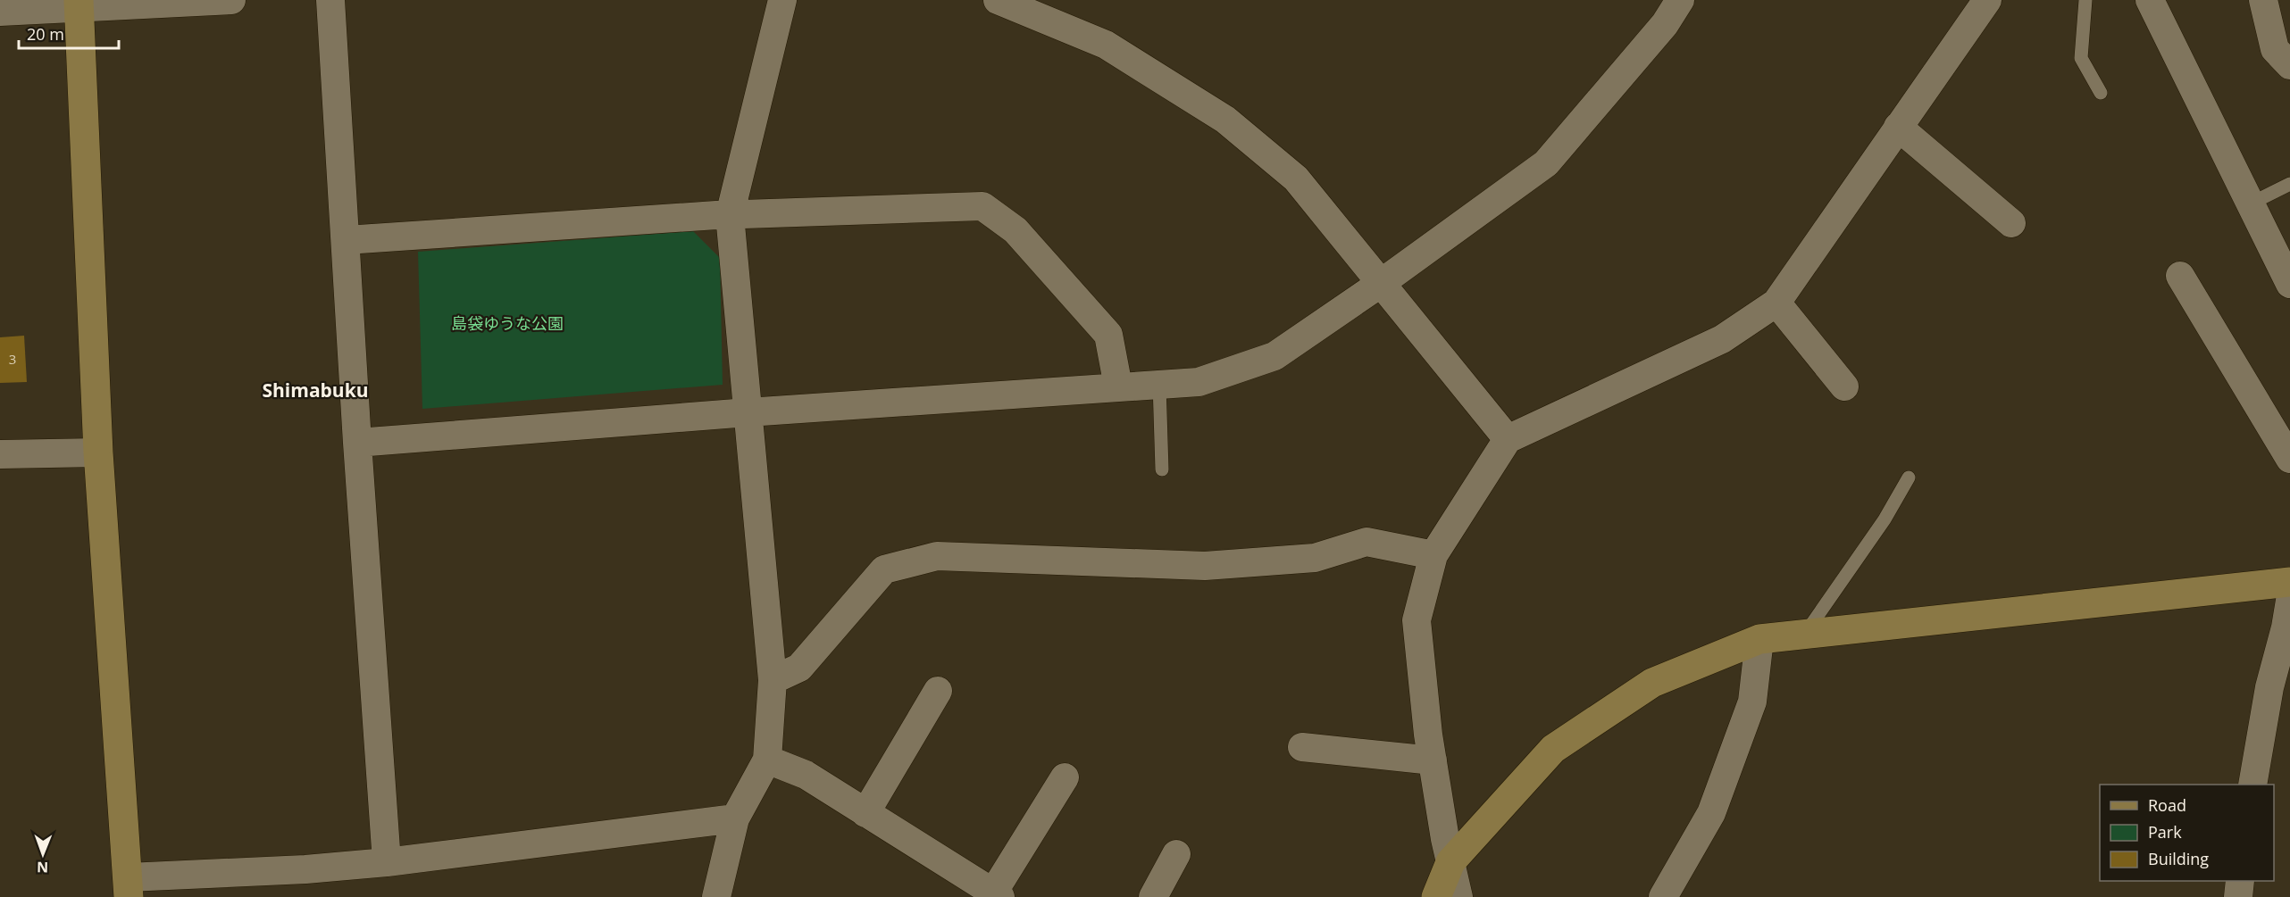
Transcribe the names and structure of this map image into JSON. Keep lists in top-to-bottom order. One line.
{"districts":["Shimabuku"],"parks":["島袋ゆうな公園"],"house_numbers":["3"],"legend":["Road","Park","Building"],"scale_bar":"20 m","north":"bottom"}
